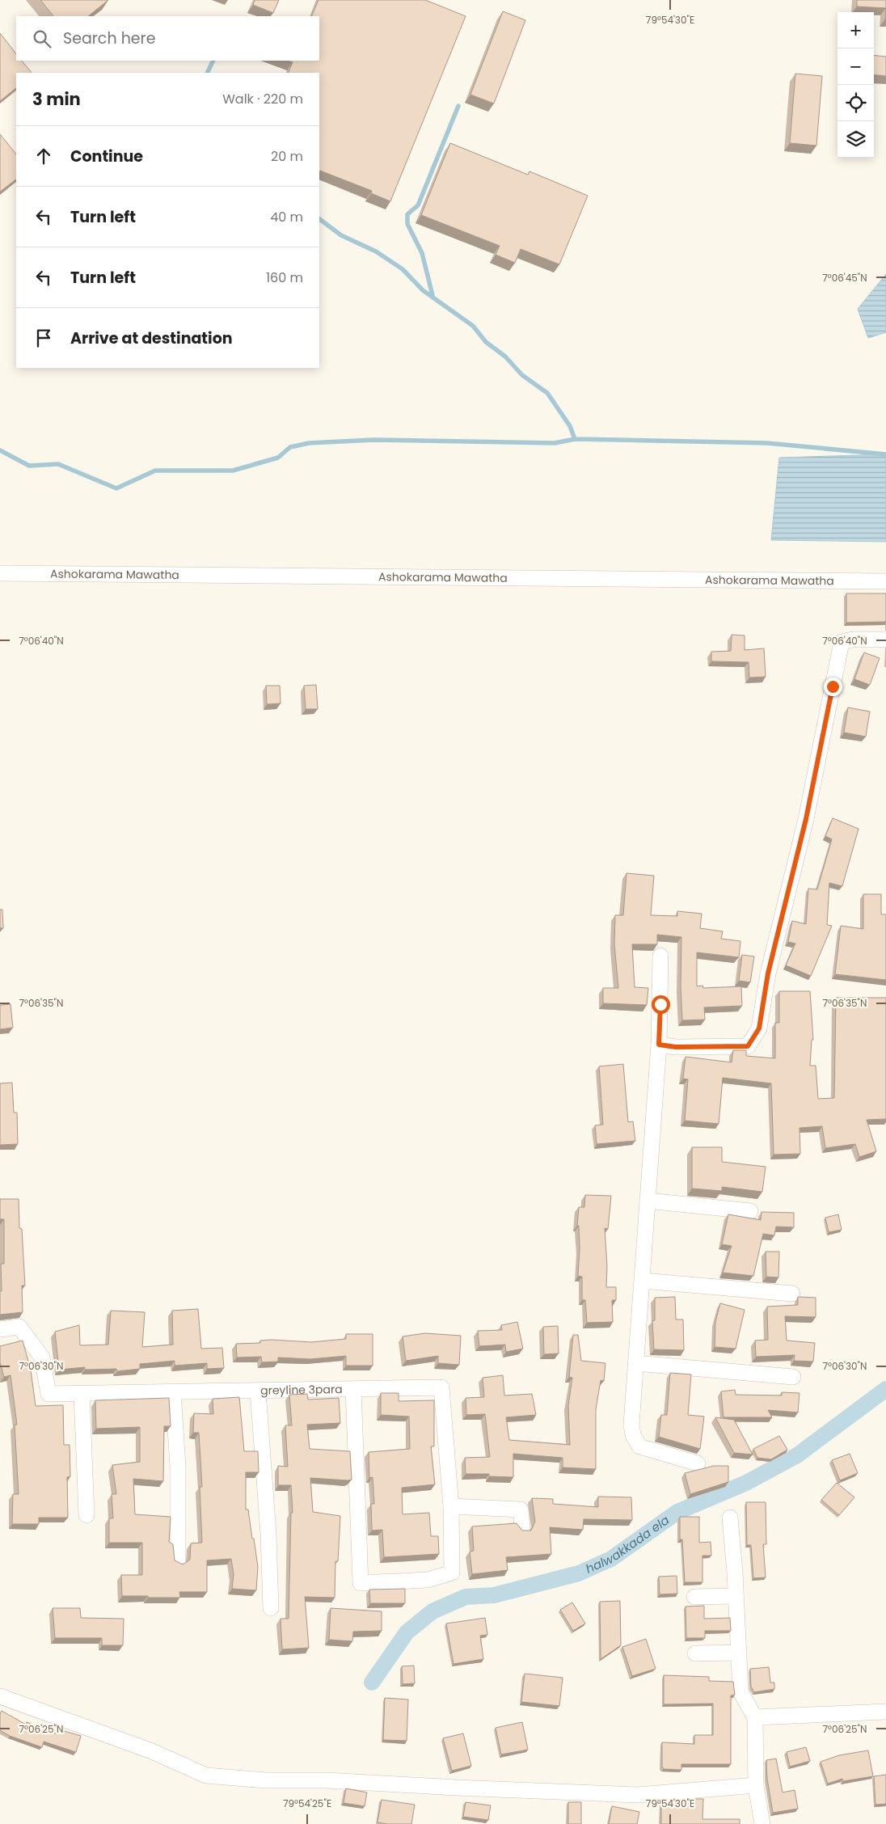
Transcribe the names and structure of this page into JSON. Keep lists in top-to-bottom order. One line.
{"streets":{"street":["Ashokarama Mawatha","greyline 3para"]},"water":["halwakkada ela"],"page":{"map_buttons":["+","−"],"search":"Search here","heading":["3 min","Walk · 220 m"],"list":[["Continue","20 m"],["Turn left","40 m"],["Turn left","160 m"],"Arrive at destination"]},"coordinates":["79°54'30\"E","7°06'45\"N","7°06'40\"N","7°06'35\"N","7°06'30\"N","7°06'25\"N","79°54'25\"E"]}
